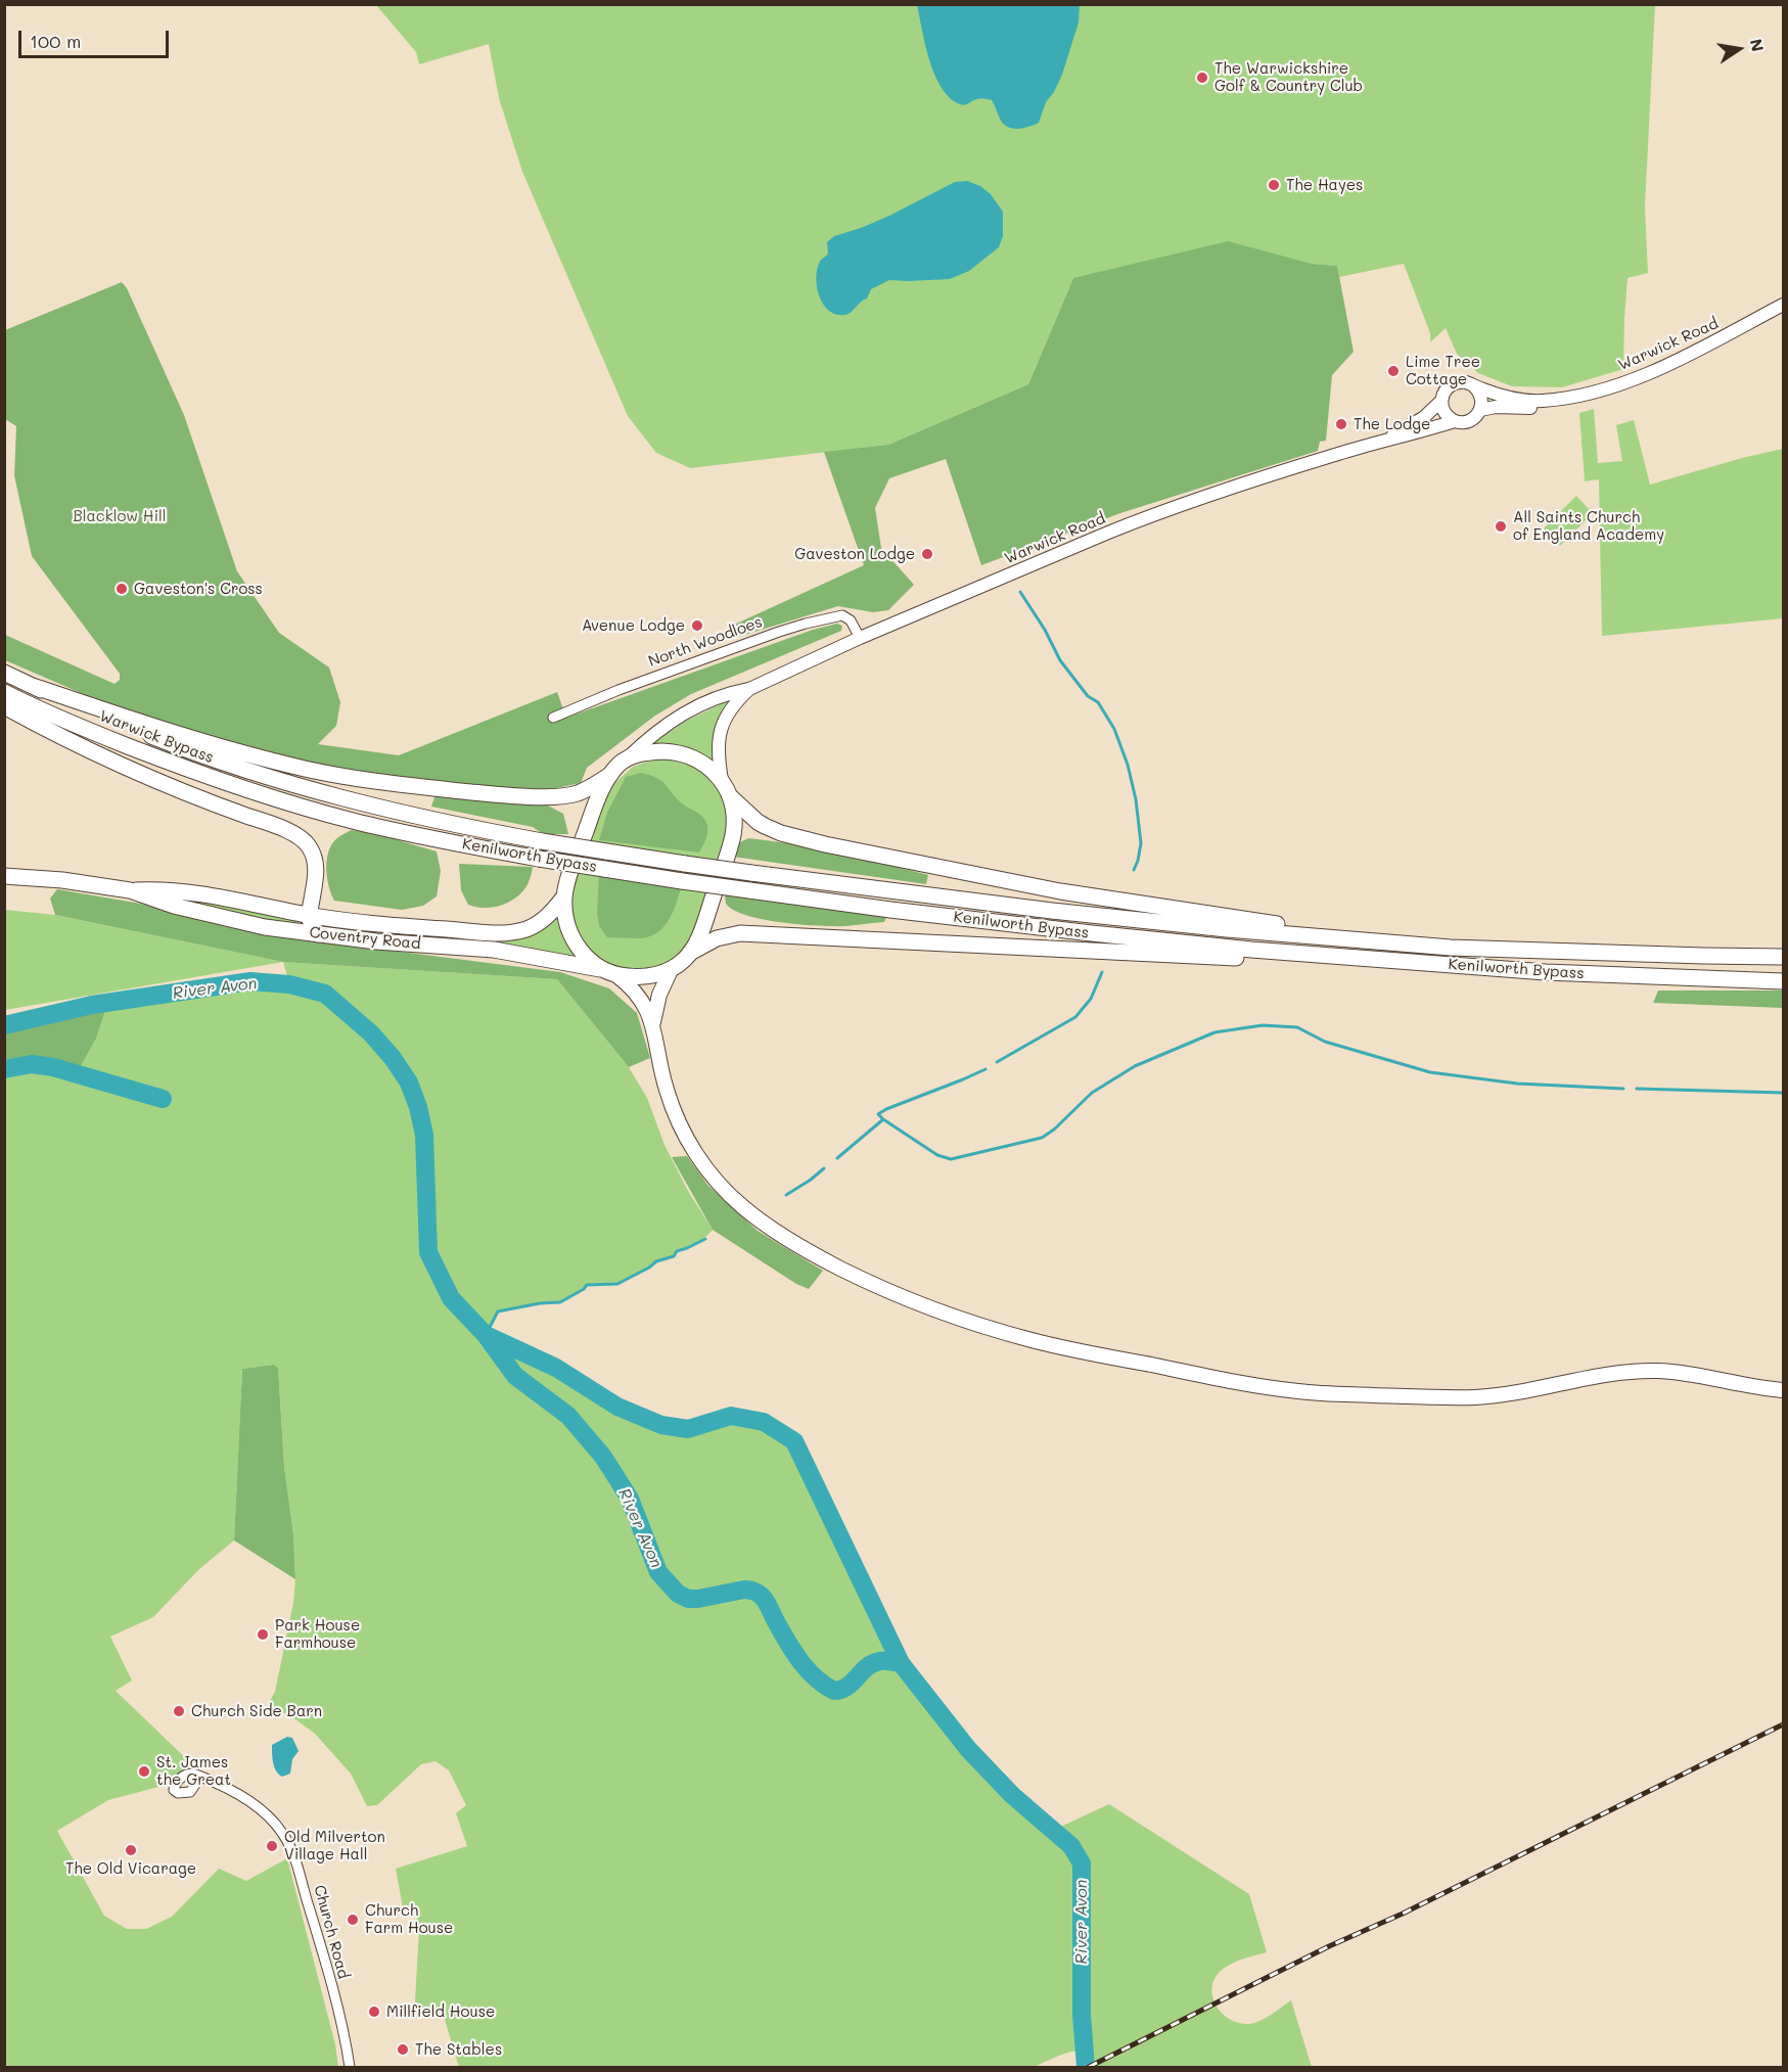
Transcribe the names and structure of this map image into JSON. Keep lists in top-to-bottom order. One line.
{"streets":{"main road":["Warwick Bypass","Kenilworth Bypass","Coventry Road"],"street":["Warwick Road","North Woodloes","Church Road"]},"crossings":[["Warwick Road","North Woodloes"],["Warwick Road","Coventry Road"],["Warwick Bypass","Kenilworth Bypass"]],"water":["River Avon"],"parks":["Blacklow Hill"],"places":["The Warwickshire Golf & Country Club","The Hayes","Lime Tree Cottage","The Lodge","All Saints Church of England Academy","Gaveston Lodge","Gaveston's Cross","Avenue Lodge","Park House Farmhouse","Church Side Barn","St. James the Great","Old Milverton Village Hall","The Old Vicarage","Church Farm House","Millfield House","The Stables"],"scale_bar":"100 m","north":"right"}
